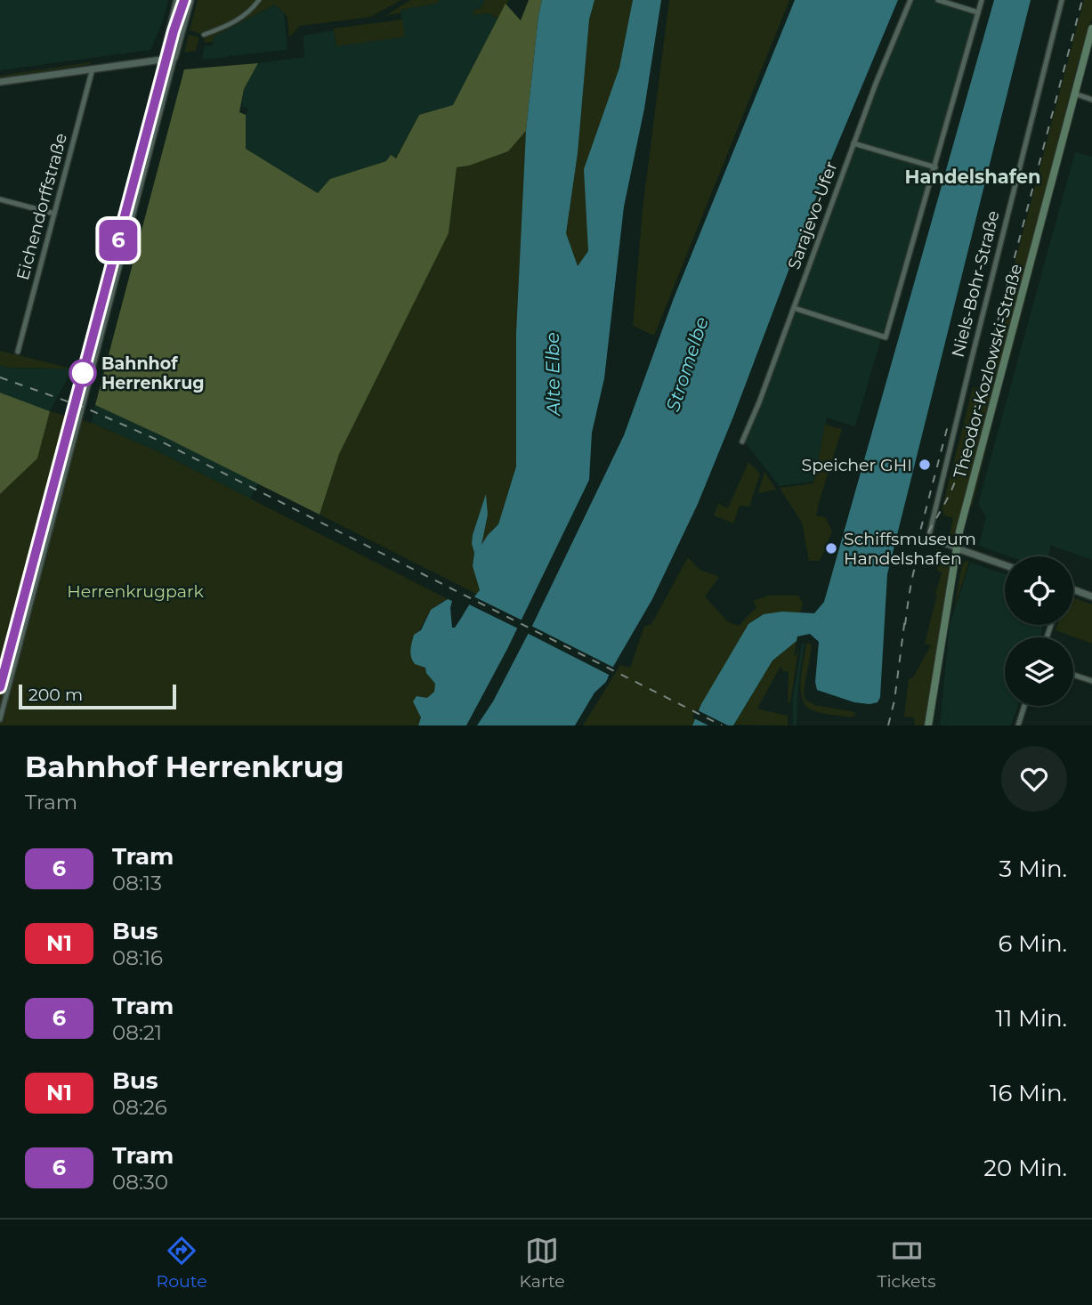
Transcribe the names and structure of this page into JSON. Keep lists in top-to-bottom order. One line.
{"streets":{"main road":["Theodor-Kozlowski-Straße"],"street":["Eichendorffstraße","Sarajevo-Ufer","Niels-Bohr-Straße"]},"crossings":[["Niels-Bohr-Straße","Theodor-Kozlowski-Straße"]],"districts":["Handelshafen"],"water":["Stromelbe","Alte Elbe"],"parks":["Herrenkrugpark"],"places":["Bahnhof Herrenkrug","Speicher GHI","Schiffsmuseum Handelshafen"],"lines":["tram line 6"],"scale_bar":"200 m","page":{"on_map":"6","scale":"200 m","heading":["Bahnhof Herrenkrug","Tram"],"list":[{"mark":"6","name":"Tram","note":"08:13","value":"3 Min."},{"mark":"N1","name":"Bus","note":"08:16","value":"6 Min."},{"mark":"6","name":"Tram","note":"08:21","value":"11 Min."},{"mark":"N1","name":"Bus","note":"08:26","value":"16 Min."},{"mark":"6","name":"Tram","note":"08:30","value":"20 Min."}],"tabs":["Route","Karte","Tickets"]}}
